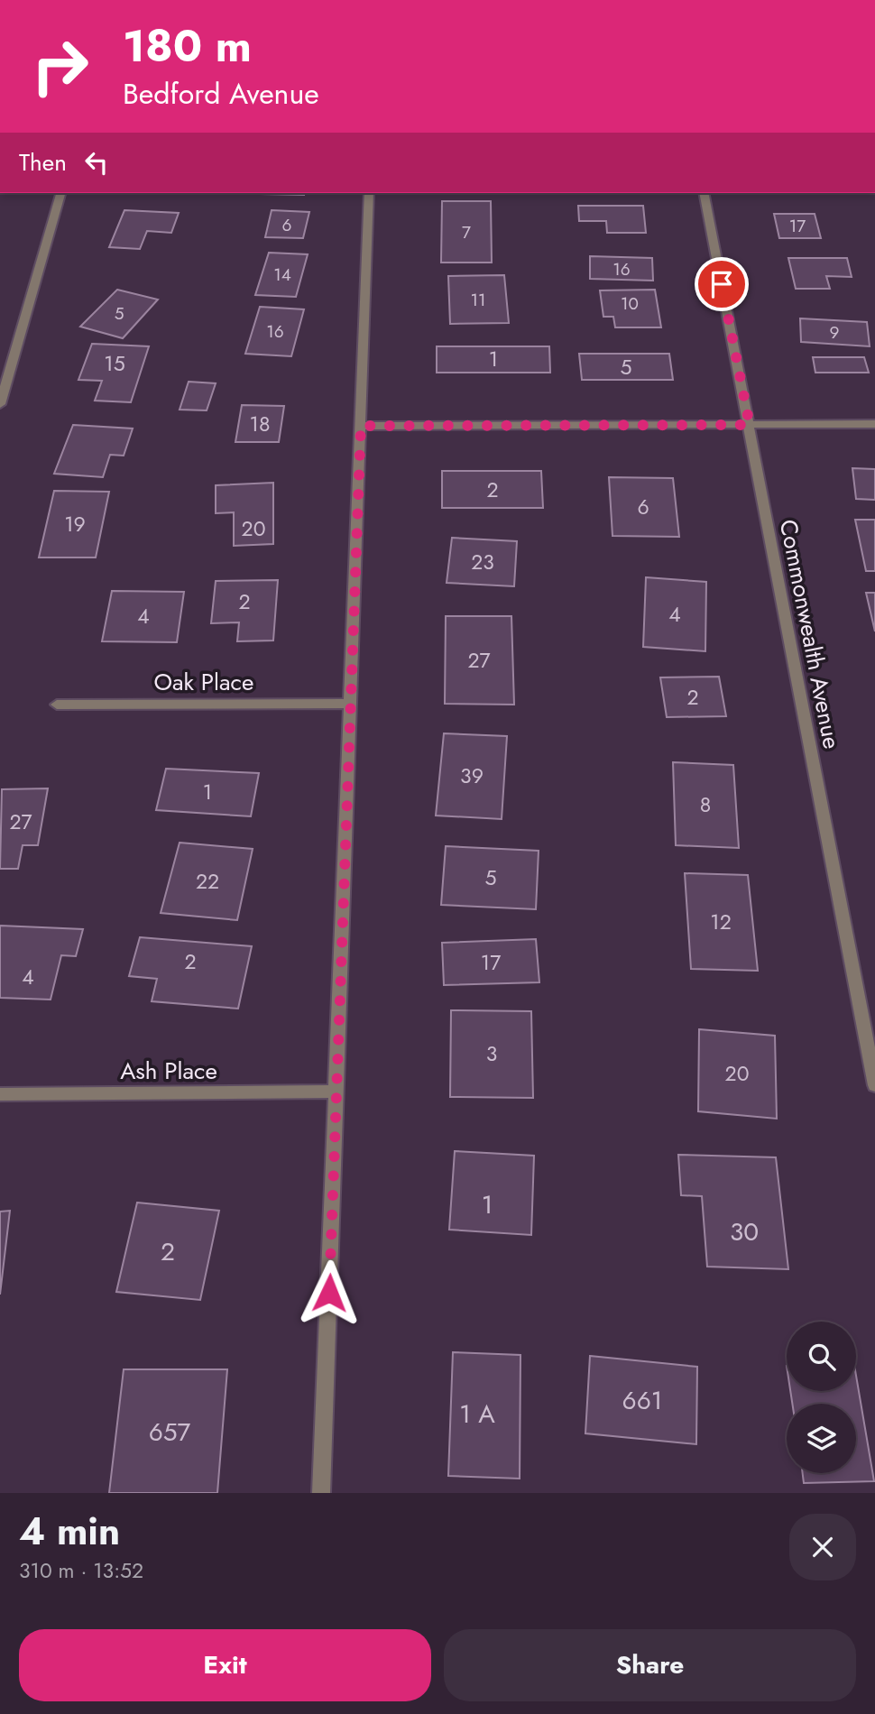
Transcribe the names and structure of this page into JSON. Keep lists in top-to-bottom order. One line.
{"streets":{"street":["Commonwealth Avenue","Oak Place","Ash Place"]},"house_numbers":["6","17","7","16","14","11","10","5","16","9","1","15","5","18","2","6","19","20","23","2","4","4","27","2","39","1","8","27","5","22","12","2","17","4","3","20","1","30","2","661","1 A","657"],"page":{"turn":["180 m","Bedford Avenue"],"then":"Then","heading":["4 min","310 m · 13:52"],"buttons":["Exit","Share"]}}
